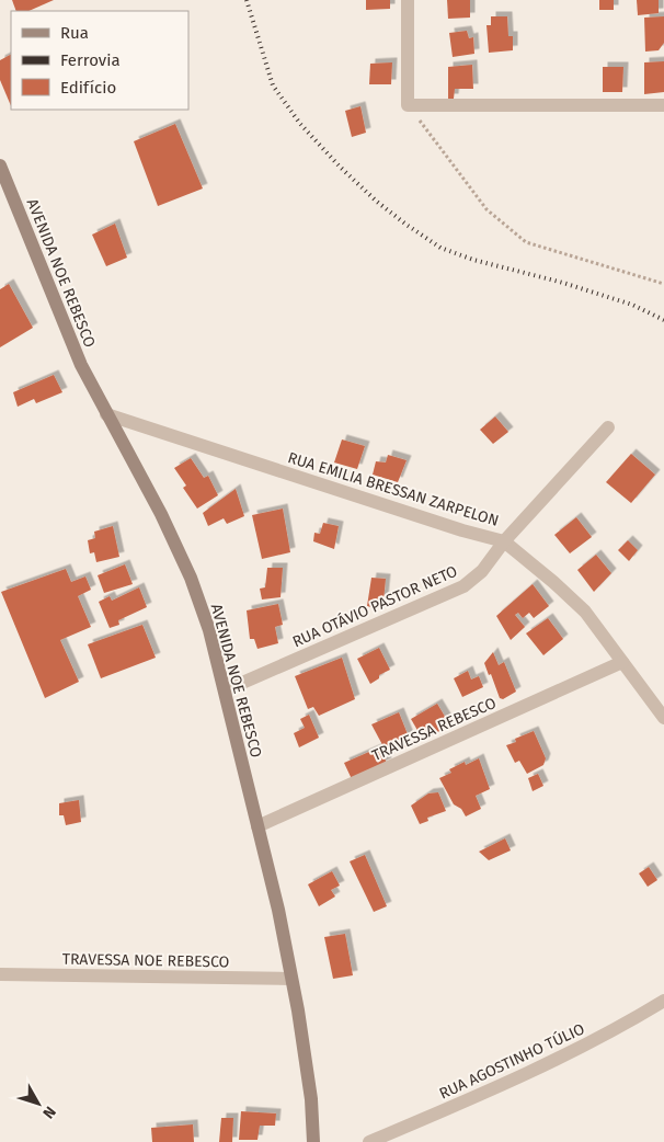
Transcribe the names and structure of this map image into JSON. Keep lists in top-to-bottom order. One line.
{"streets":{"main road":["AVENIDA NOE REBESCO"],"street":["RUA EMILIA BRESSAN ZARPELON","RUA OTÁVIO PASTOR NETO","TRAVESSA REBESCO","TRAVESSA NOE REBESCO","RUA AGOSTINHO TÚLIO"]},"crossings":[["AVENIDA NOE REBESCO","RUA EMILIA BRESSAN ZARPELON"],["AVENIDA NOE REBESCO","RUA OTÁVIO PASTOR NETO"],["AVENIDA NOE REBESCO","TRAVESSA REBESCO"],["AVENIDA NOE REBESCO","TRAVESSA NOE REBESCO"],["RUA EMILIA BRESSAN ZARPELON","RUA OTÁVIO PASTOR NETO"],["RUA EMILIA BRESSAN ZARPELON","TRAVESSA REBESCO"]],"legend":["Rua","Ferrovia","Edifício"],"north":"bottom right"}
